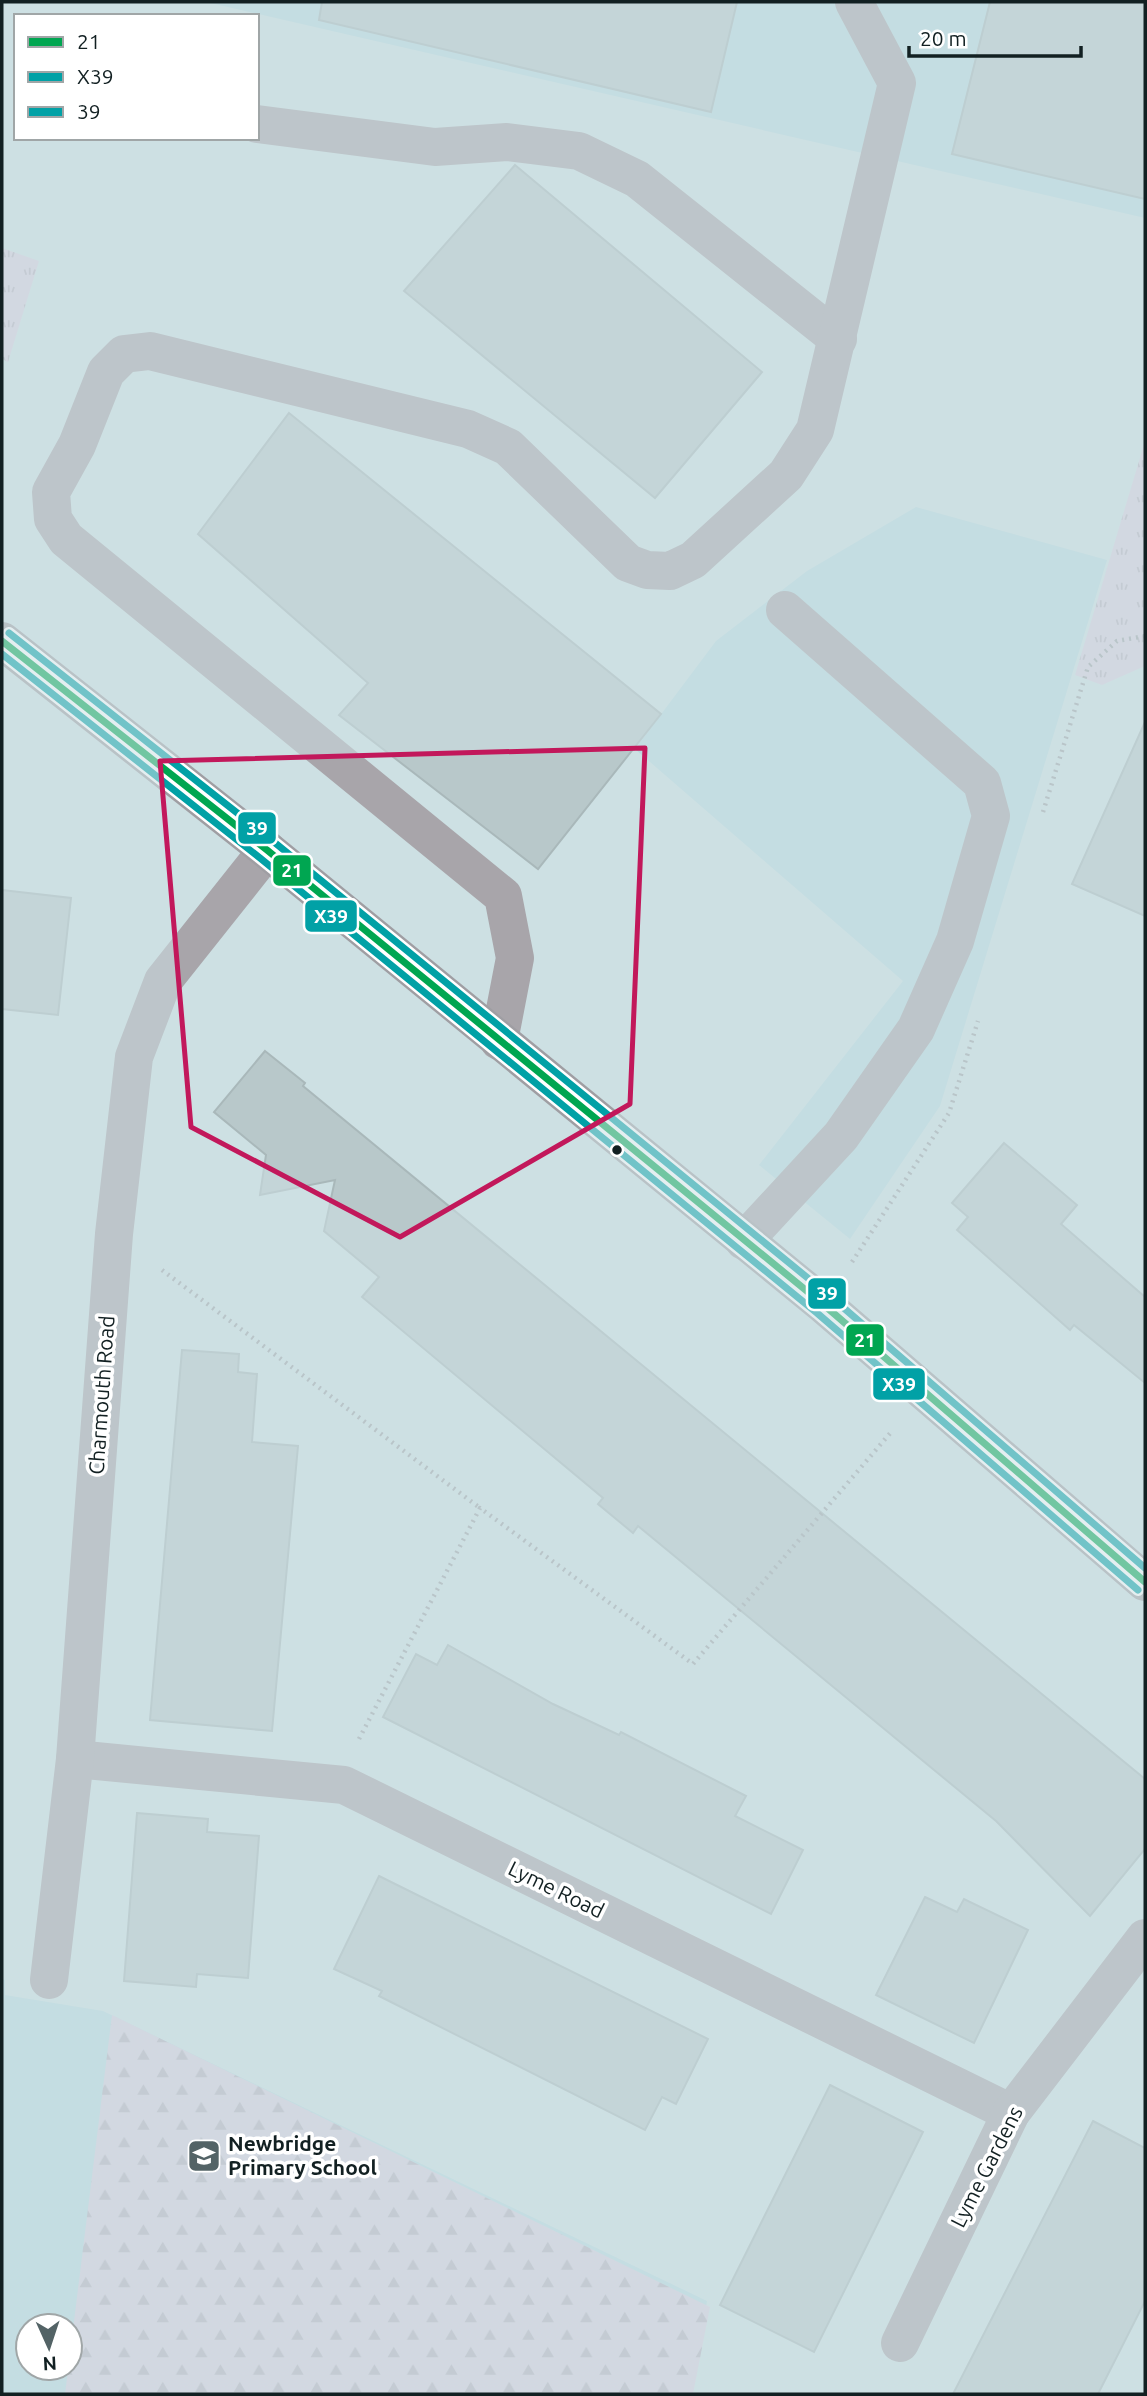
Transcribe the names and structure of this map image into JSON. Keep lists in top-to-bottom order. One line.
{"streets":{"street":["Charmouth Road","Lyme Road","Lyme Gardens"]},"crossings":[["Charmouth Road","Lyme Road"],["Lyme Road","Lyme Gardens"]],"places":{"school or university":["Newbridge Primary School"]},"lines":["transit line 39","transit line 21","transit line X39"],"legend":["21","X39","39"],"scale_bar":"20 m","north":"bottom"}
